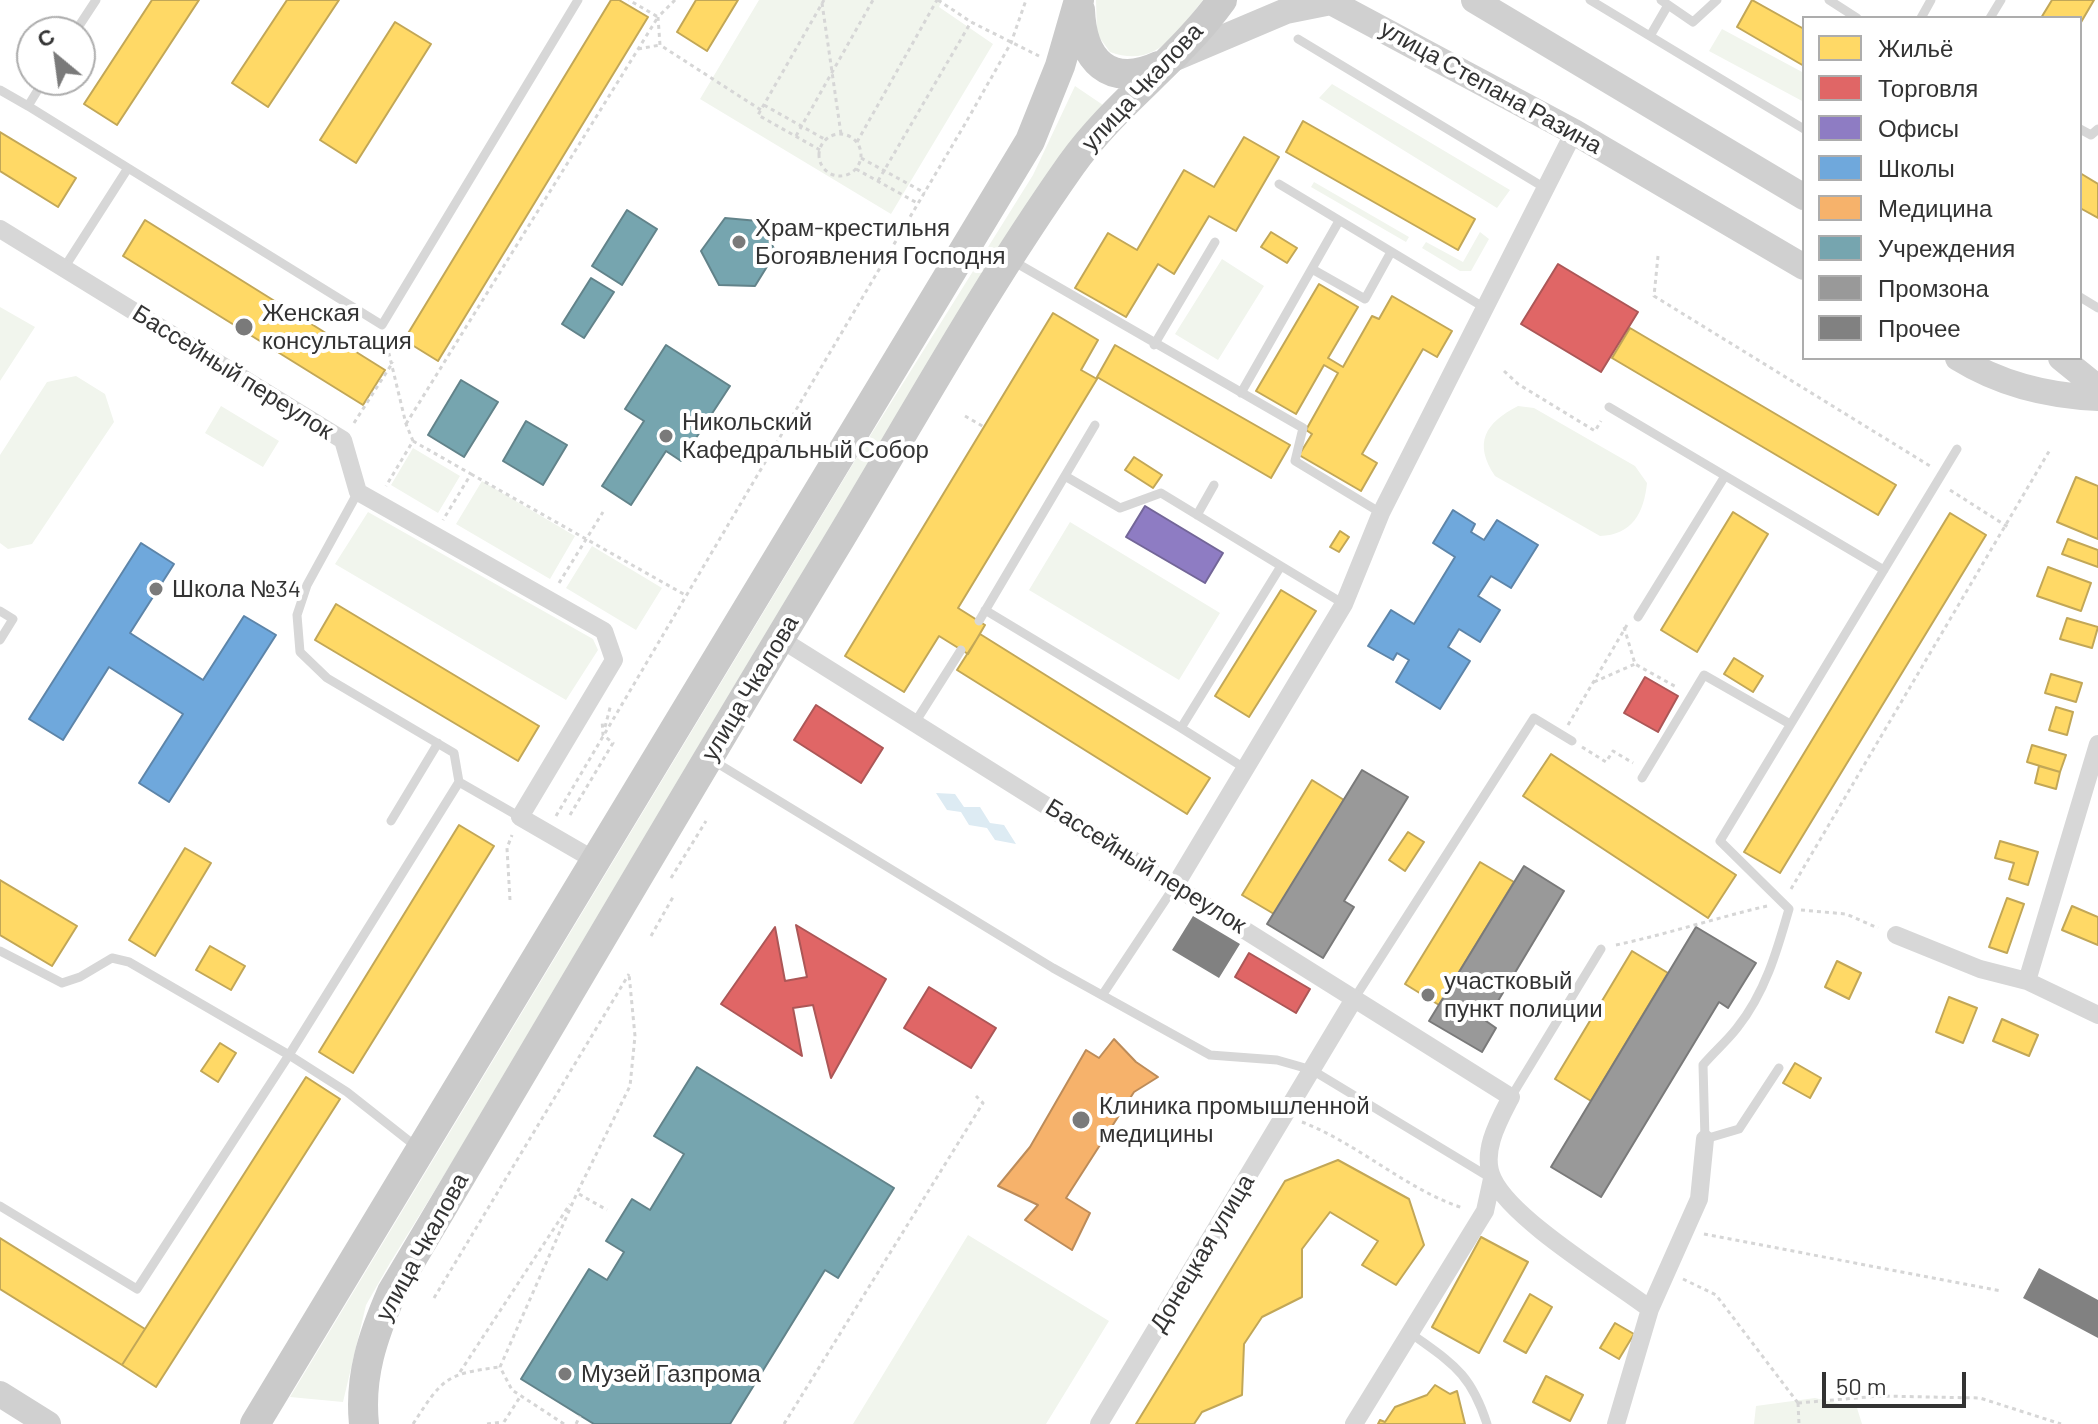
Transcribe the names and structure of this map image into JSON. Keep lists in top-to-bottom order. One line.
{"streets":{"main road":["улица Чкалова","улица Степана Разина"],"street":["Бассейный переулок","Донецкая улица"]},"crossings":[["улица Чкалова","улица Степана Разина"],["улица Чкалова","Бассейный переулок"],["Бассейный переулок","Донецкая улица"]],"places":["Храм-крестильня Богоявления Господня","Женская консультация","Никольский Кафедральный Собор","Школа №34","участковый пункт полиции","Клиника промышленной медицины","Музей Газпрома"],"legend":["Жильё","Торговля","Офисы","Школы","Медицина","Учреждения","Промзона","Прочее"],"scale_bar":"50 m","north":"top left"}
